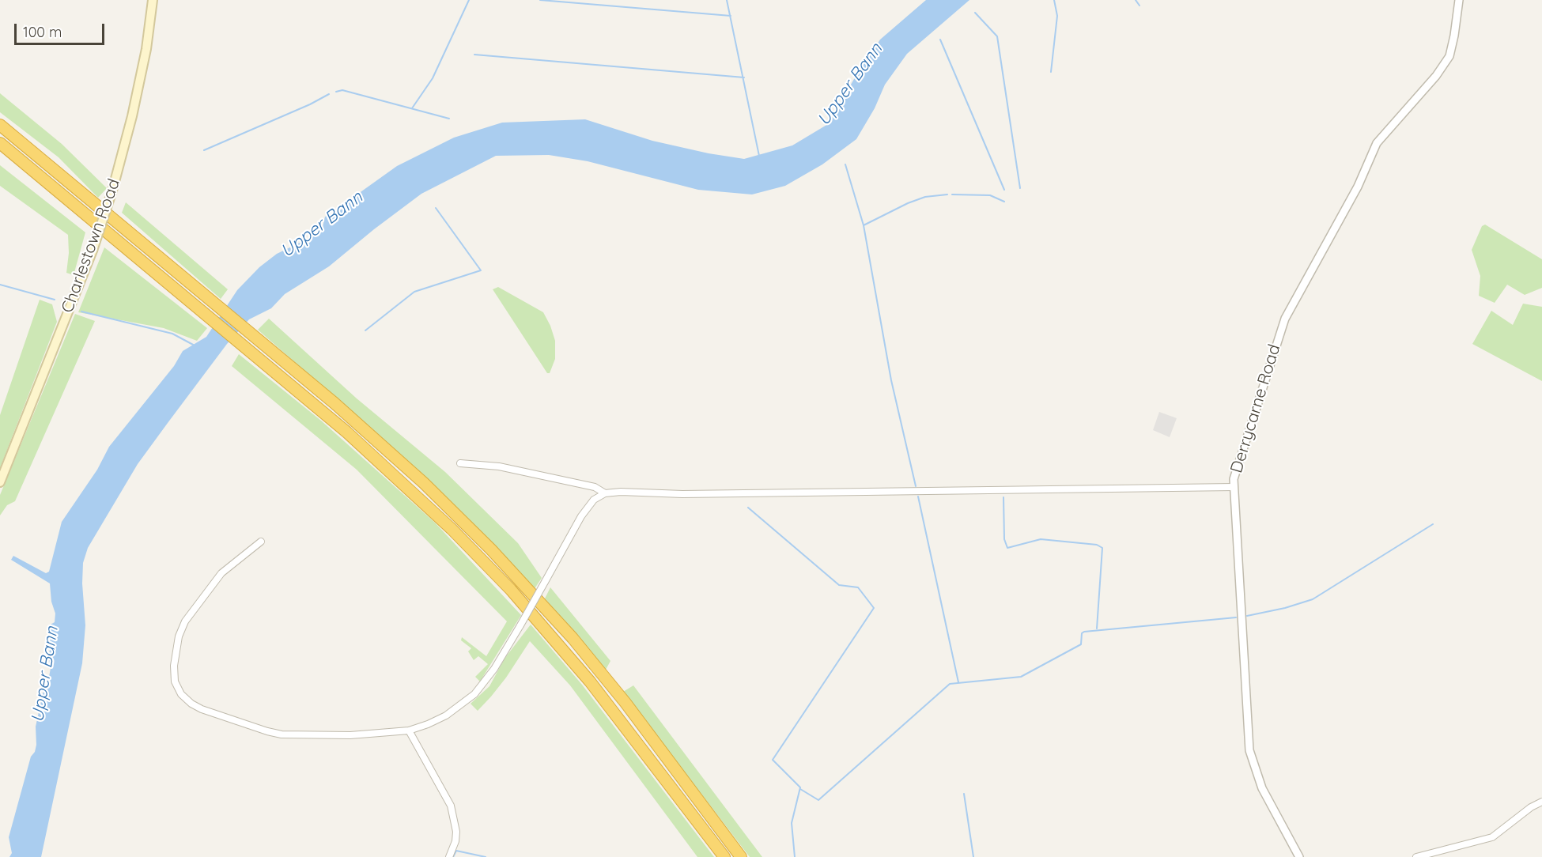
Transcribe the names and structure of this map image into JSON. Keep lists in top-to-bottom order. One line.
{"streets":{"main road":["Charlestown Road"],"street":["Derrycarne Road"]},"water":["Upper Bann"],"scale_bar":"100 m"}
